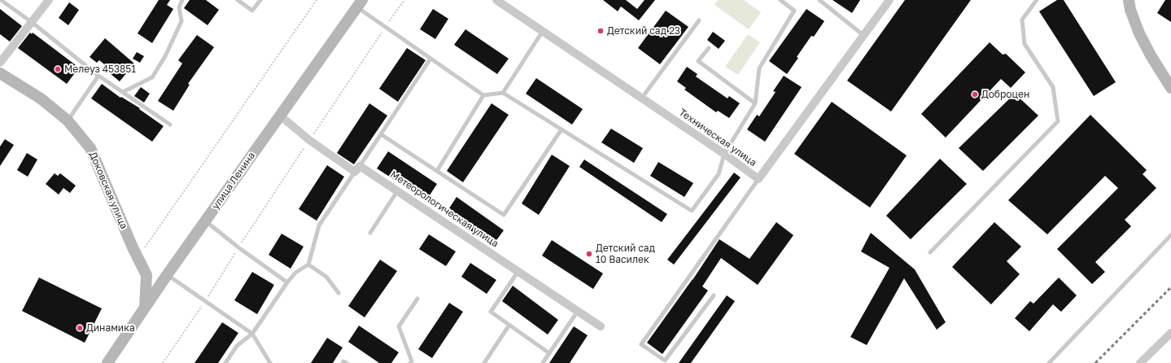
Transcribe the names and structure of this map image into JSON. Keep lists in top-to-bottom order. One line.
{"streets":{"main road":["улица Ленина","Доковская улица"],"street":["Техническая улица","Метеорологическая улица"]},"crossings":[["улица Ленина","Доковская улица"],["улица Ленина","Метеорологическая улица"]],"places":["Детский сад 23","Мелеуз 453851","Доброцен","Детский сад 10 Василек","Динамика"]}
